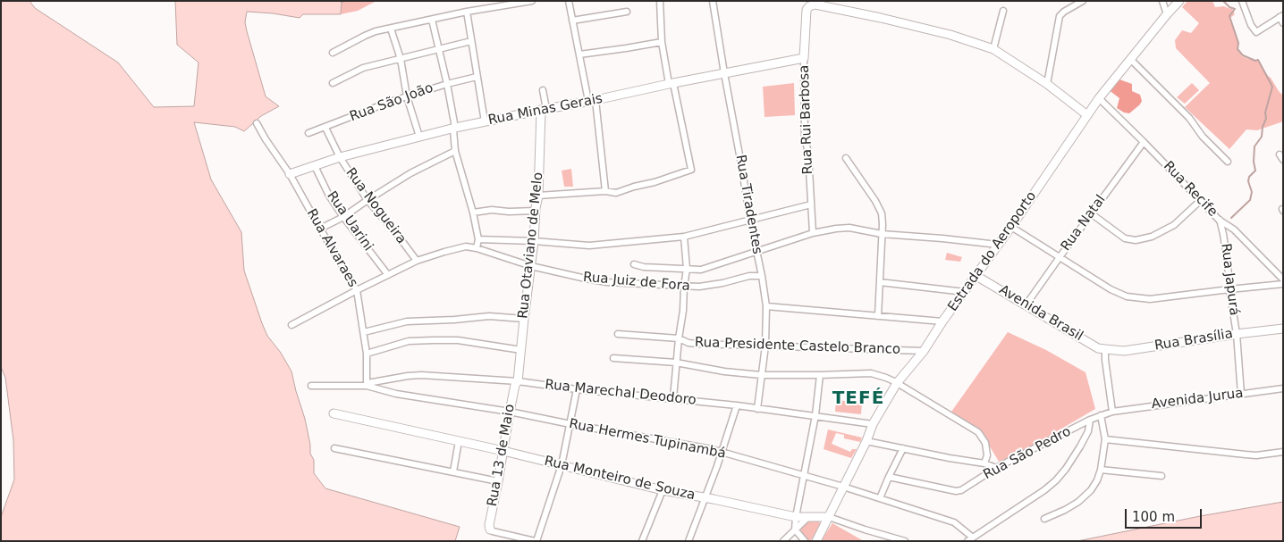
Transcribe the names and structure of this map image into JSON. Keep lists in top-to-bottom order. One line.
{"streets":{"street":["Rua São João","Rua Minas Gerais","Rua Rui Barbosa","Rua Recife","Rua Tiradentes","Rua Nogueira","Rua Uarini","Rua Natal","Rua Otaviano de Melo","Rua Alvaraes","Estrada do Aeroporto","Rua Japurá","Rua Juiz de Fora","Avenida Brasil","Rua Brasília","Rua Presidente Castelo Branco","Rua Marechal Deodoro","Avenida Jurua","Rua Hermes Tupinambá","Rua São Pedro","Rua 13 de Maio","Rua Monteiro de Souza"]},"crossings":[["Rua São João","Rua Nogueira"],["Rua Minas Gerais","Rua Rui Barbosa"],["Rua Minas Gerais","Rua Tiradentes"],["Rua Minas Gerais","Rua Nogueira"],["Rua Minas Gerais","Rua Uarini"],["Rua Minas Gerais","Rua Otaviano de Melo"],["Rua Minas Gerais","Rua Alvaraes"],["Rua Recife","Rua Natal"],["Rua Recife","Estrada do Aeroporto"],["Rua Recife","Rua Japurá"],["Rua Tiradentes","Rua Juiz de Fora"],["Rua Tiradentes","Rua Presidente Castelo Branco"],["Rua Tiradentes","Rua Marechal Deodoro"],["Rua Nogueira","Rua Juiz de Fora"],["Rua Uarini","Rua Juiz de Fora"],["Rua Natal","Avenida Brasil"],["Rua Otaviano de Melo","Rua Juiz de Fora"],["Rua Otaviano de Melo","Rua Marechal Deodoro"],["Rua Otaviano de Melo","Rua 13 de Maio"],["Rua Alvaraes","Rua Juiz de Fora"],["Rua Alvaraes","Rua Marechal Deodoro"],["Rua Alvaraes","Rua Hermes Tupinambá"],["Estrada do Aeroporto","Avenida Brasil"],["Estrada do Aeroporto","Rua Presidente Castelo Branco"],["Estrada do Aeroporto","Rua Marechal Deodoro"],["Estrada do Aeroporto","Rua Hermes Tupinambá"],["Estrada do Aeroporto","Rua Monteiro de Souza"],["Rua Japurá","Rua Brasília"],["Rua Japurá","Avenida Jurua"],["Avenida Brasil","Rua Brasília"],["Rua Marechal Deodoro","Rua Hermes Tupinambá"],["Rua Marechal Deodoro","Rua 13 de Maio"],["Avenida Jurua","Rua São Pedro"],["Rua Hermes Tupinambá","Rua 13 de Maio"],["Rua 13 de Maio","Rua Monteiro de Souza"]],"districts":["TEFÉ"],"scale_bar":"100 m"}
